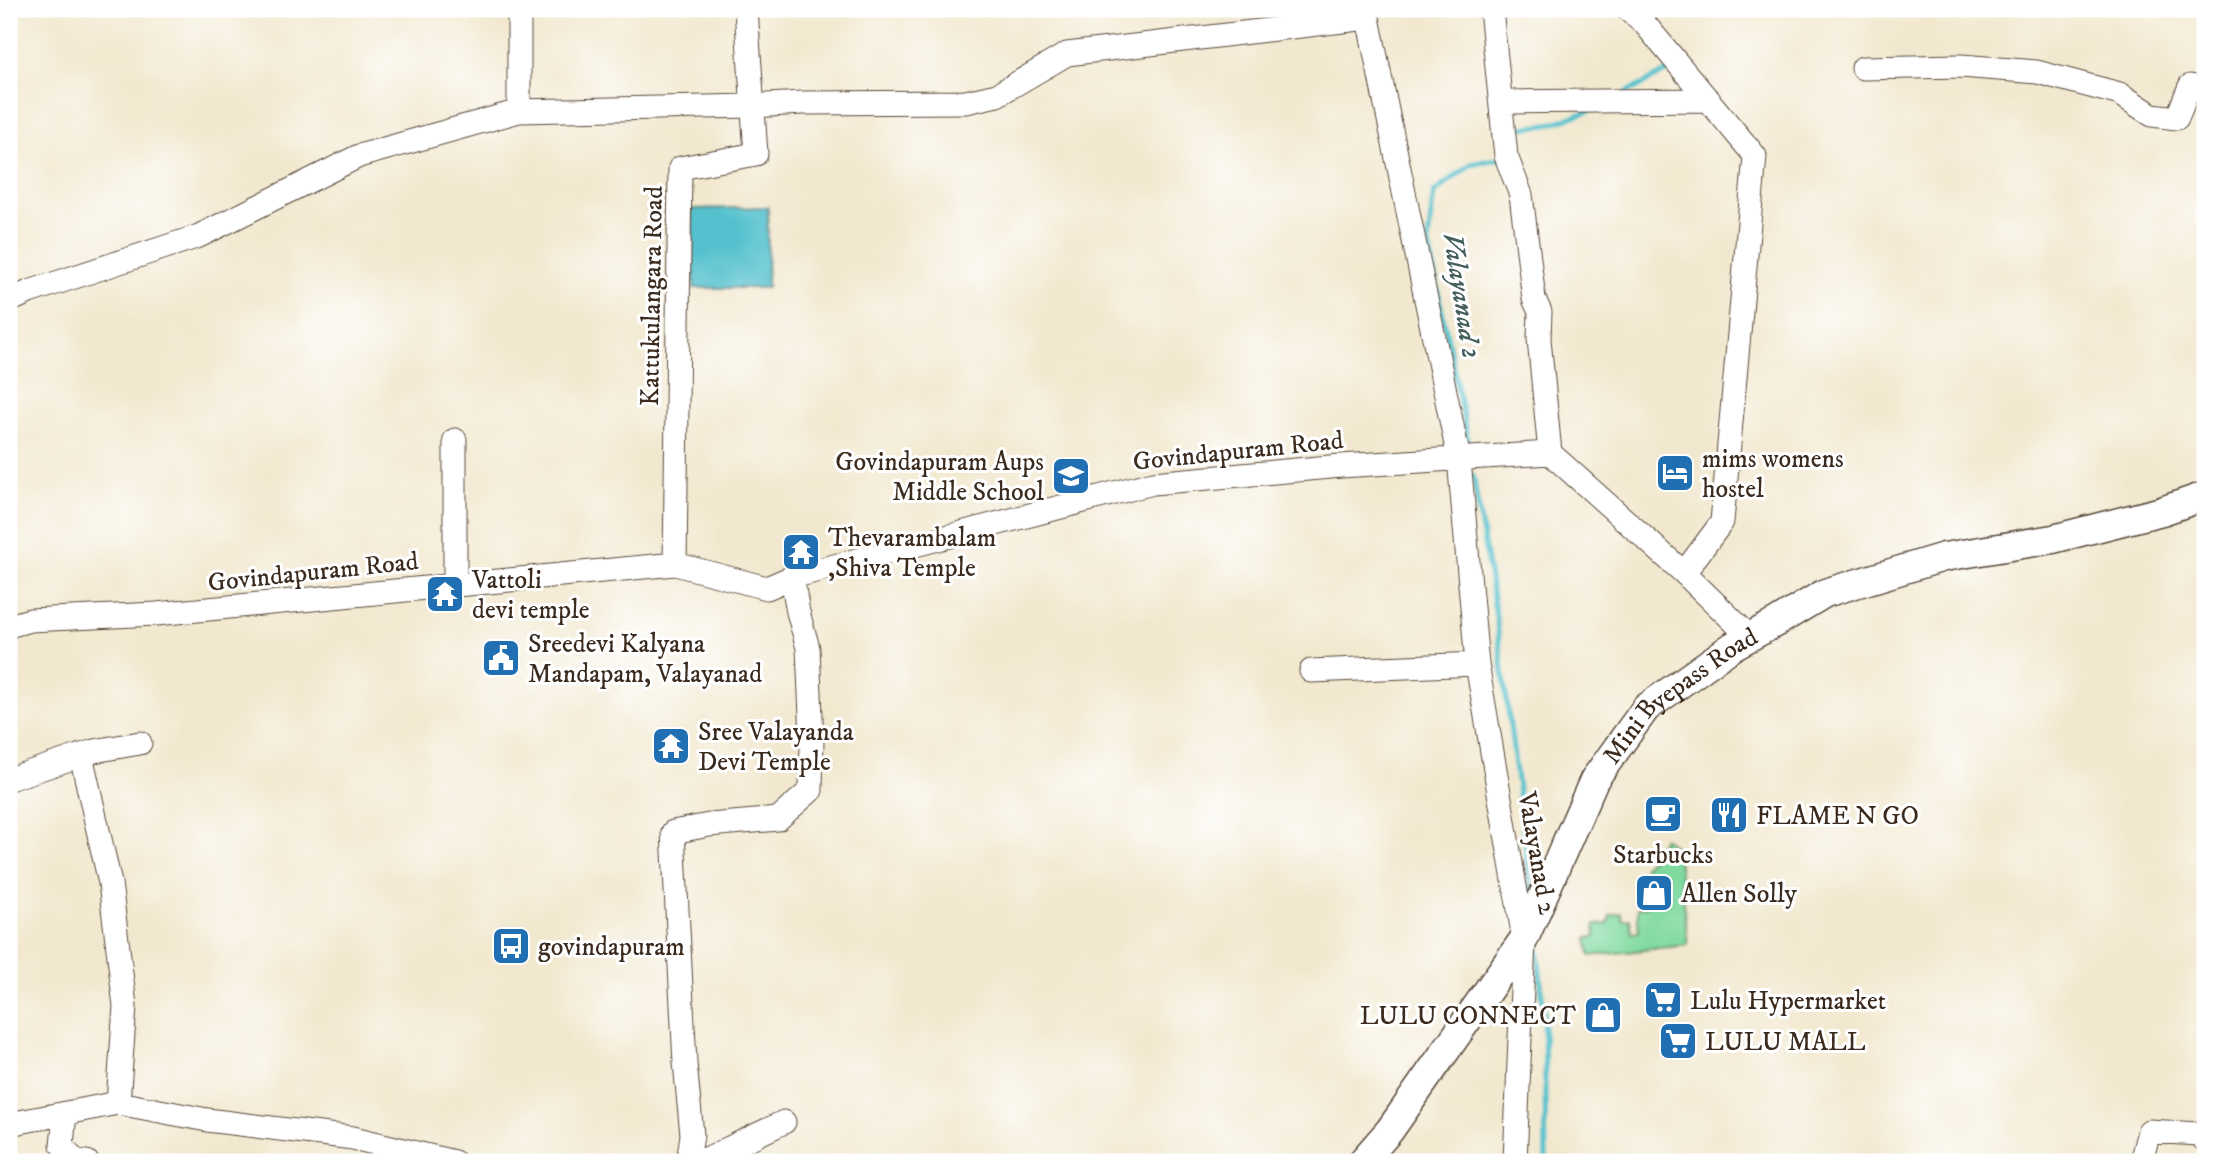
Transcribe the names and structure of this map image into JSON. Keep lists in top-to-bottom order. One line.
{"streets":{"main road":["Mini Byepass Road"],"street":["Kattukulangara Road","Govindapuram Road","Valayanad 2"]},"crossings":[["Kattukulangara Road","Govindapuram Road"],["Kattukulangara Road","Valayanad 2"],["Govindapuram Road","Valayanad 2"],["Mini Byepass Road","Valayanad 2"]],"water":["Valayanad 2"],"places":{"hotel":["mims womens hostel"],"school or university":["Govindapuram Aups Middle School"],"temple":["Thevarambalam ,Shiva Temple","Vattoli devi temple","Sree Valayanda Devi Temple"],"public building":["Sreedevi Kalyana Mandapam, Valayanad"],"cafe":["Starbucks"],"restaurant":["FLAME N GO"],"shop":["Allen Solly","LULU CONNECT"],"bus stop":["govindapuram"],"supermarket":["Lulu Hypermarket","LULU MALL"]}}
